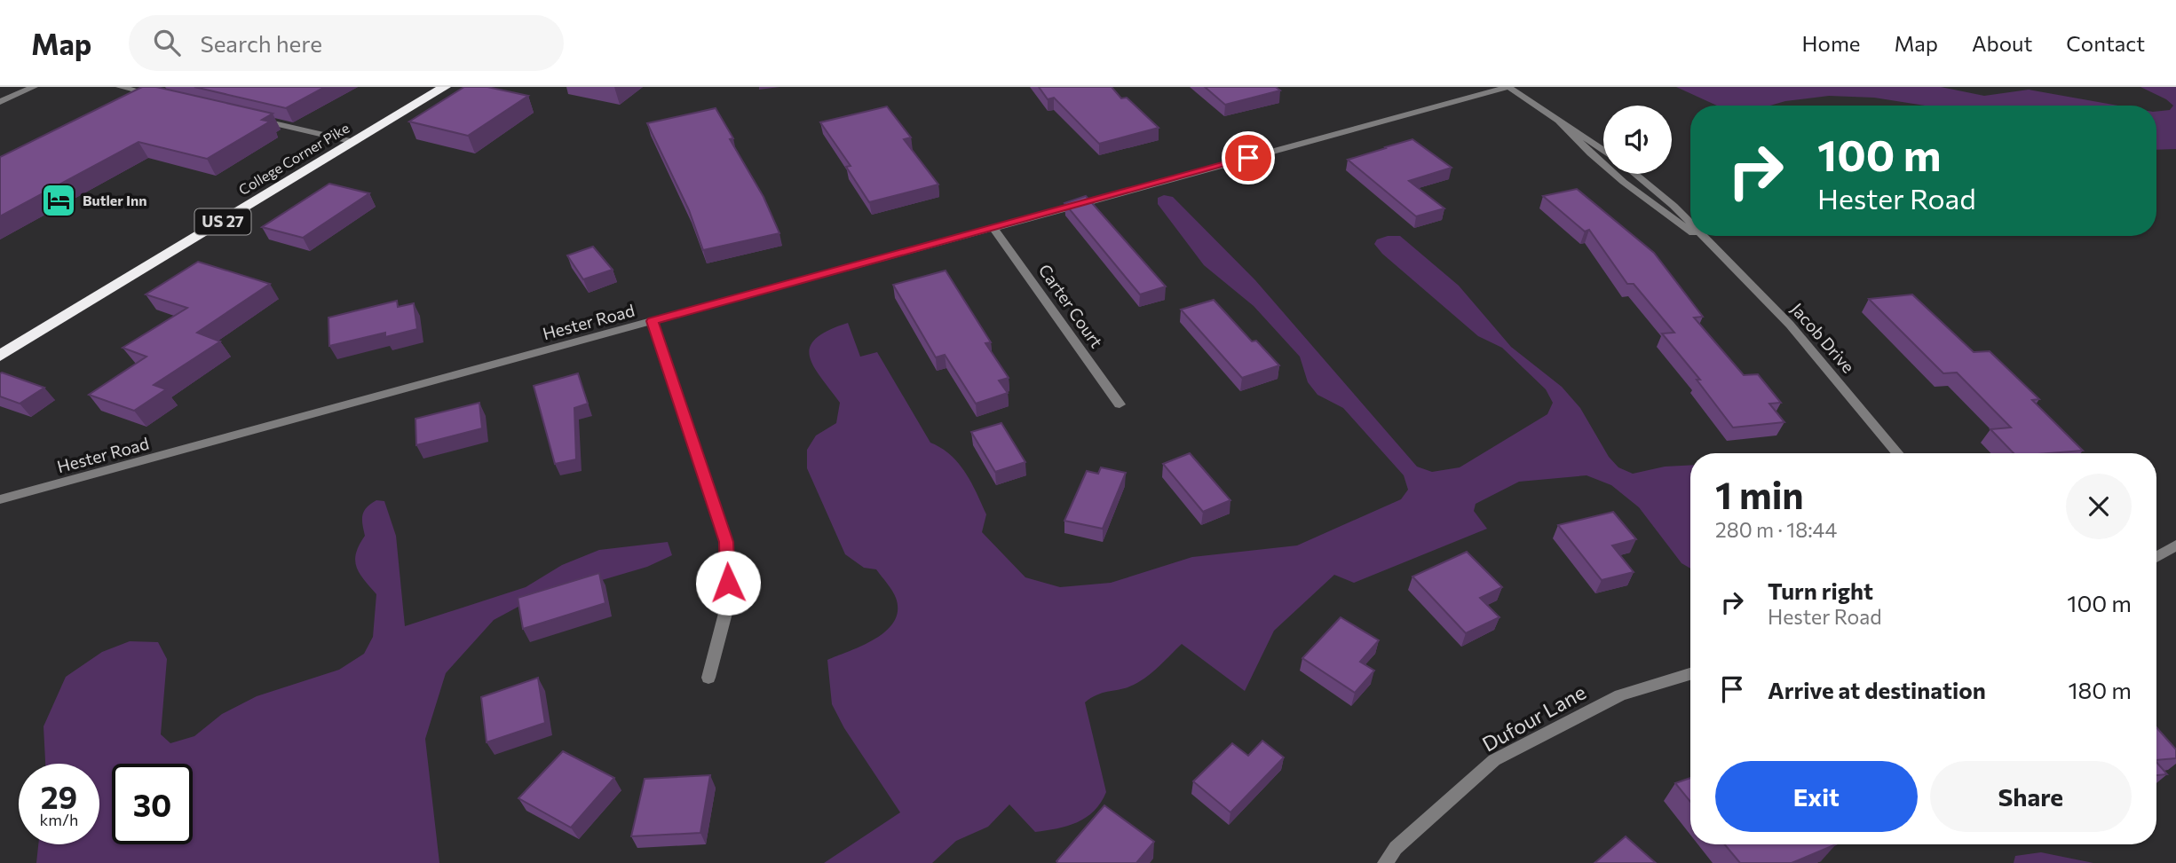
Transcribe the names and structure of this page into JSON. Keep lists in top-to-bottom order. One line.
{"streets":{"highway":["College Corner Pike","US 27"],"street":["Carter Court","Hester Road","Jacob Drive","Dufour Lane"]},"crossings":[["Carter Court","Hester Road"],["Hester Road","Jacob Drive"]],"places":{"hotel":["Butler Inn"]},"page":{"header":"Map","search":"Search here","nav":["Home","Map","About","Contact"],"turn":["100 m","Hester Road"],"heading":["1 min","280 m · 18:44"],"list":[{"name":"Turn right","note":"Hester Road","value":"100 m"},{"name":"Arrive at destination","value":"180 m"}],"buttons":["Exit","Share"],"speed":"29 km/h","limit":"30"}}
